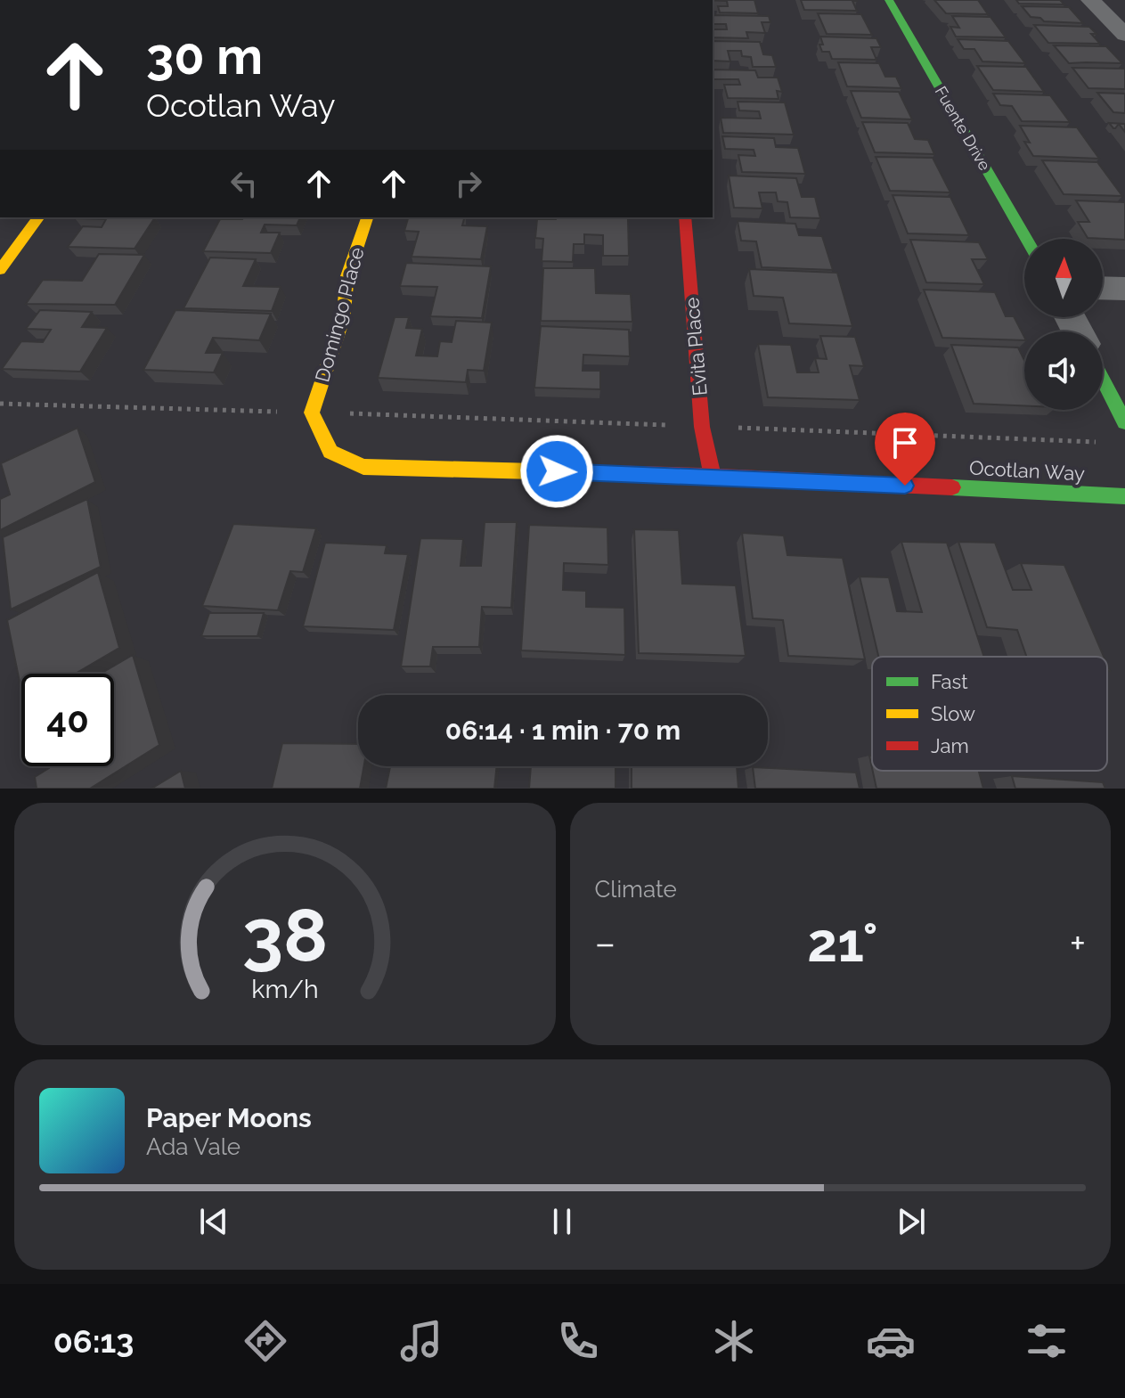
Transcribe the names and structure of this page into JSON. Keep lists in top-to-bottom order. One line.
{"streets":{"street":["Fuente Drive","Domingo Place","Evita Place","Ocotlan Way"]},"crossings":[["Evita Place","Ocotlan Way"]],"legend":["Fast","Slow","Jam"],"north":"top","page":{"turn":["30 m","Ocotlan Way"],"limit":"40","trip":"06:14 · 1 min · 70 m","tile":"Climate","heat":["−","21°","+"],"song":["Paper Moons","Ada Vale"],"tabs":"06:13","gauge":["38","km/h"]}}
